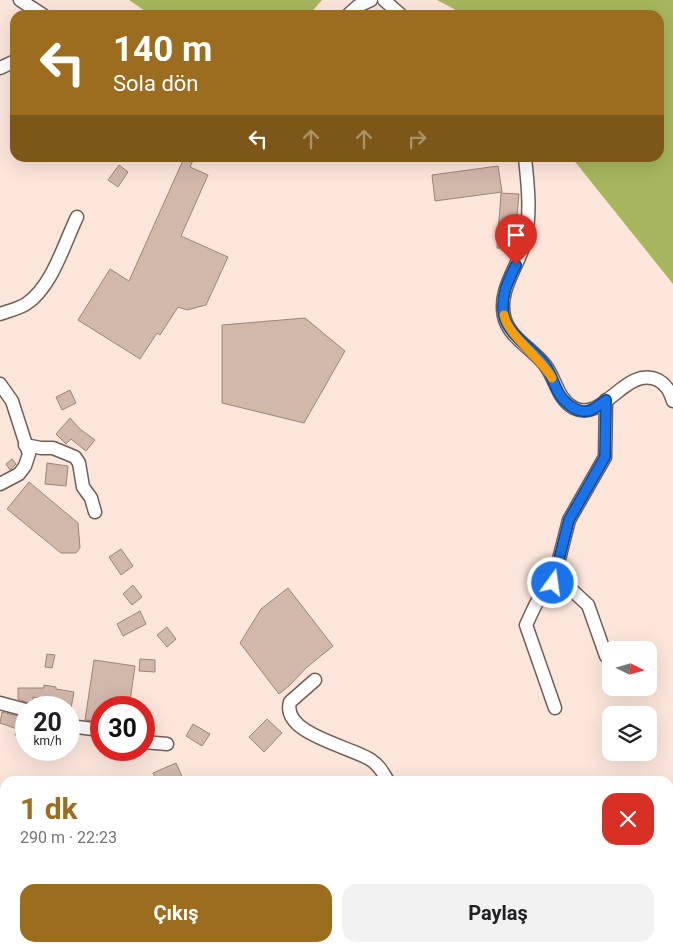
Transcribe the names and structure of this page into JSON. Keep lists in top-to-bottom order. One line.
{"north":"right","page":{"turn":["140 m","Sola dön"],"speed":"20 km/h","limit":"30","heading":["1 dk","290 m · 22:23"],"buttons":["Çıkış","Paylaş"]}}
